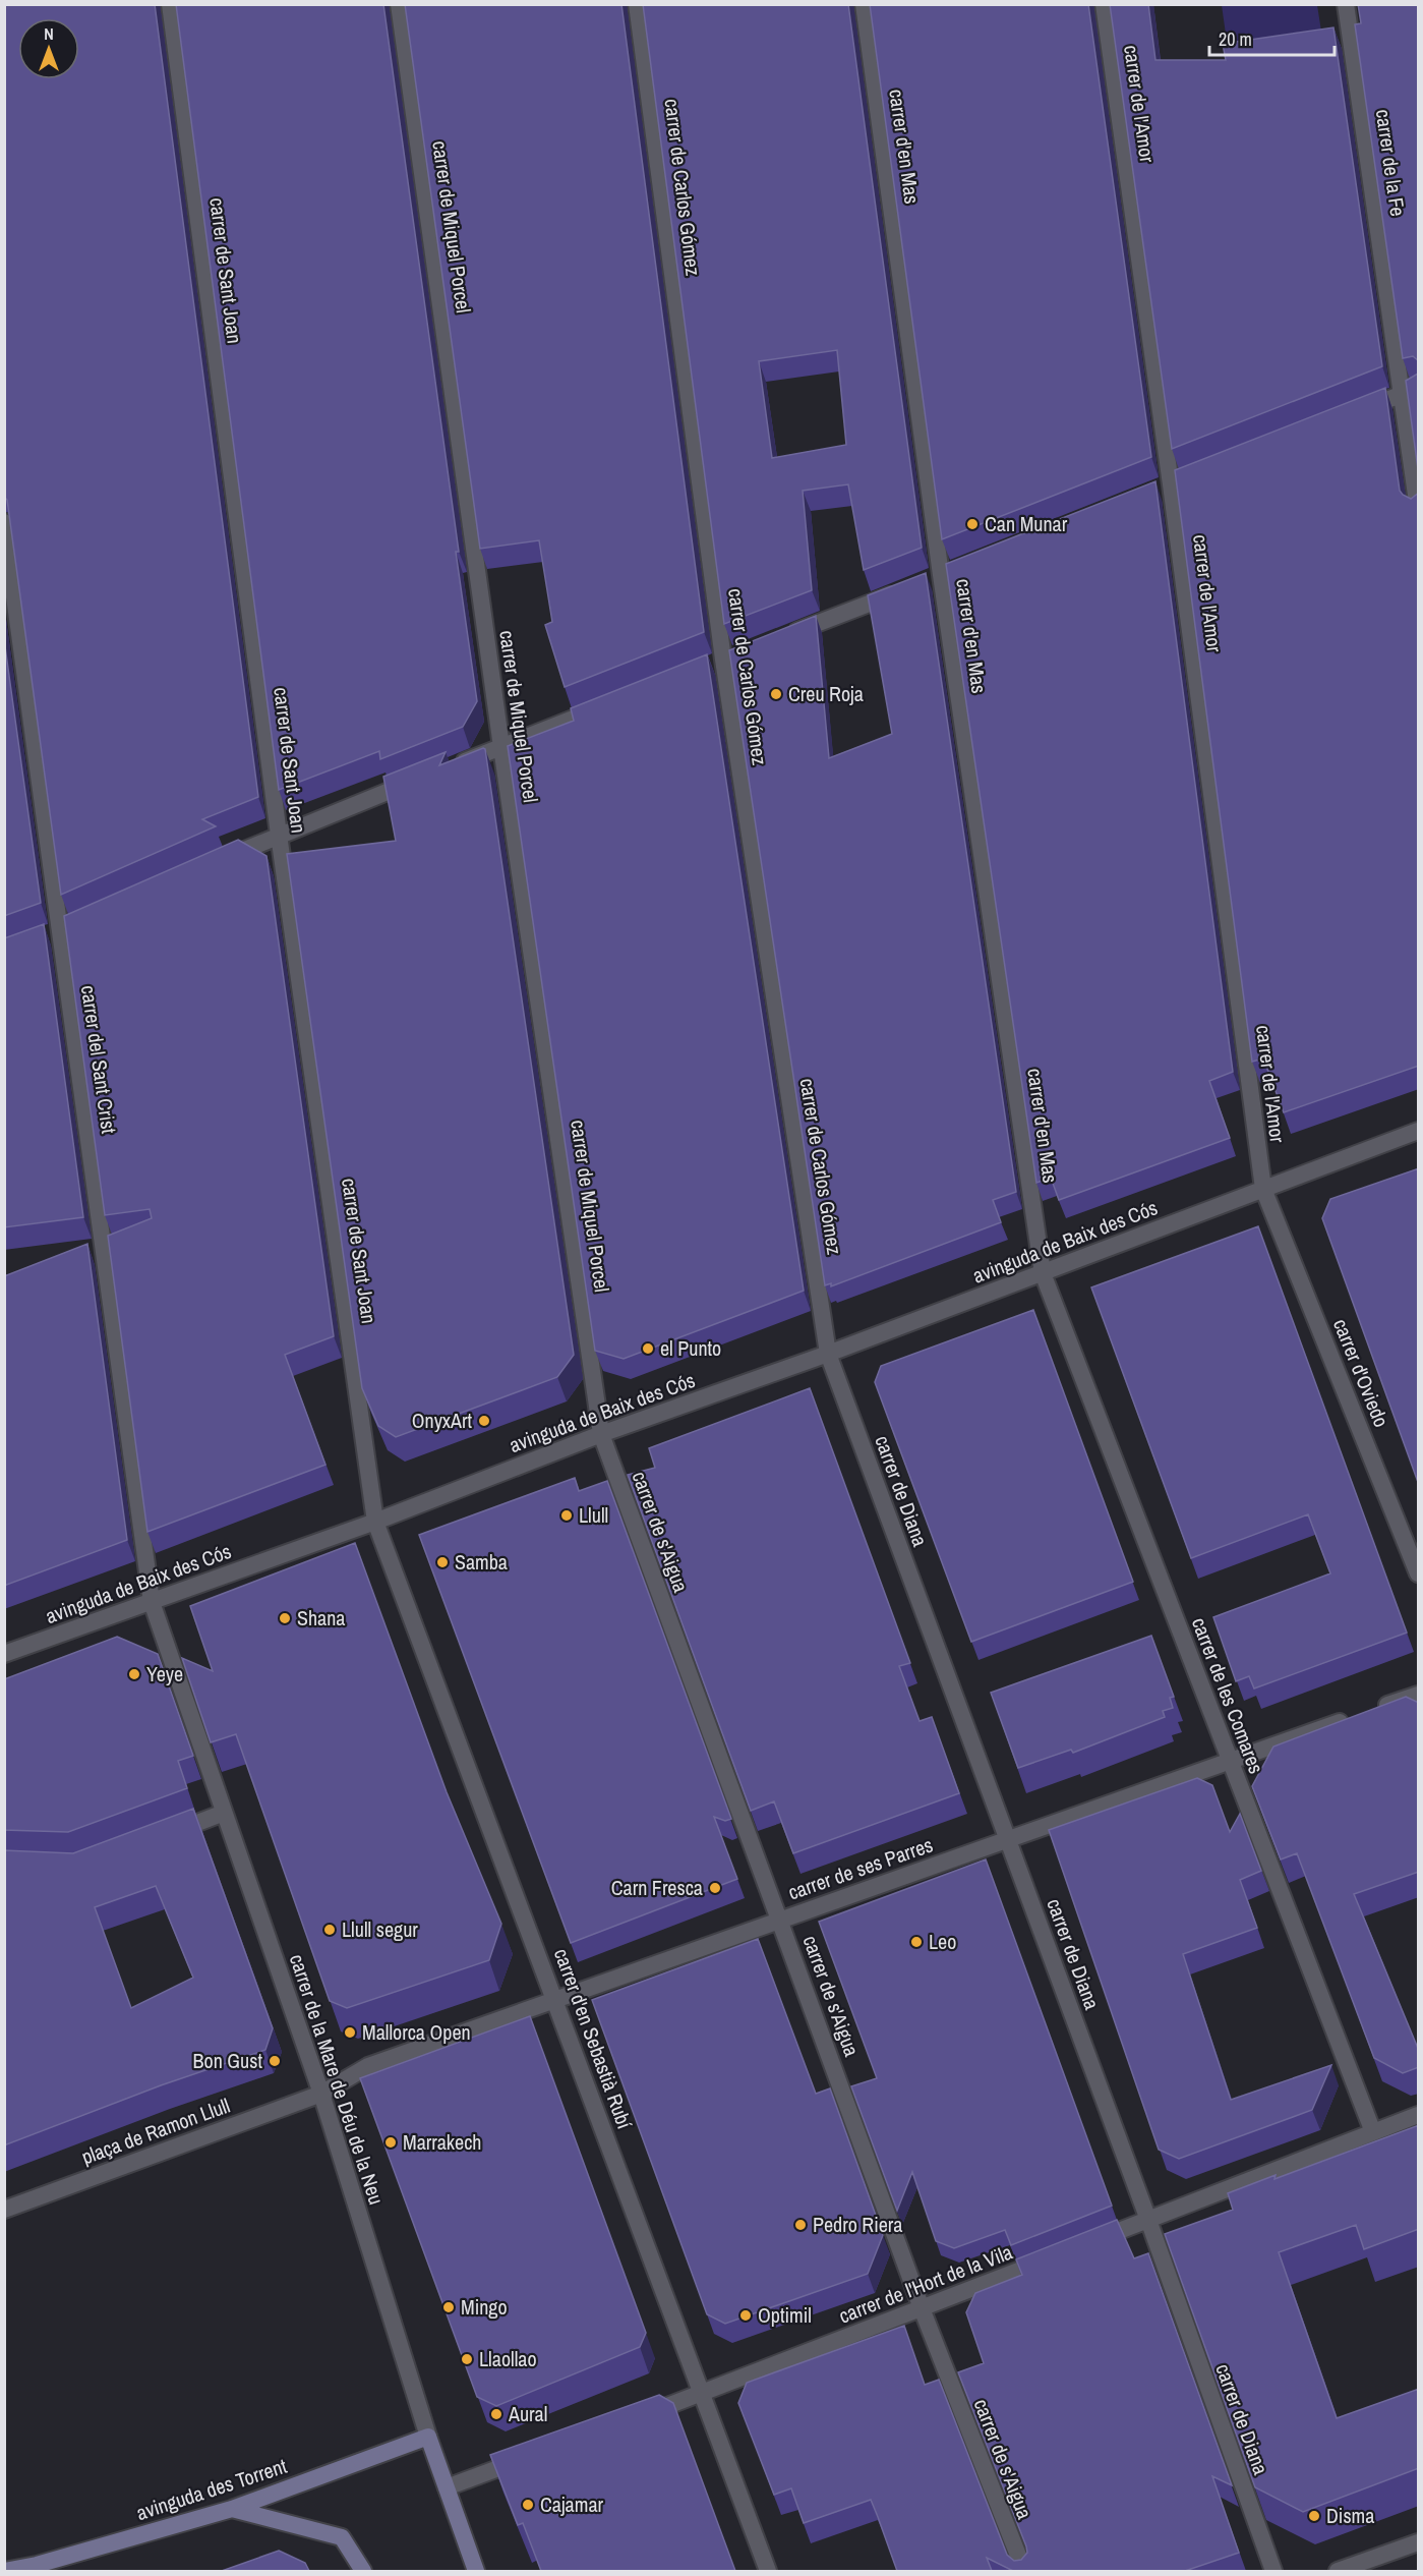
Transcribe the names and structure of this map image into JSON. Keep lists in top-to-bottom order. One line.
{"streets":{"main road":["carrer de la Mare de Déu de la Neu","avinguda des Torrent"],"street":["carrer de l'Amor","carrer d'en Mas","carrer de la Fe","carrer de Carlos Gómez","carrer de Miquel Porcel","carrer de Sant Joan","carrer del Sant Crist","avinguda de Baix des Cós","carrer d'Oviedo","carrer de Diana","carrer de s'Aigua","carrer de les Comares","carrer de ses Parres","carrer d'en Sebastià Rubí","plaça de Ramon Llull","carrer de l'Hort de la Vila"]},"crossings":[["carrer de l'Amor","avinguda de Baix des Cós"],["carrer de l'Amor","carrer d'Oviedo"],["carrer d'en Mas","avinguda de Baix des Cós"],["carrer d'en Mas","carrer de les Comares"],["carrer de Carlos Gómez","avinguda de Baix des Cós"],["carrer de Carlos Gómez","carrer de Diana"],["carrer de Miquel Porcel","avinguda de Baix des Cós"],["carrer de Miquel Porcel","carrer de s'Aigua"],["carrer de Sant Joan","avinguda de Baix des Cós"],["carrer de Sant Joan","carrer d'en Sebastià Rubí"],["carrer del Sant Crist","avinguda de Baix des Cós"],["carrer del Sant Crist","carrer de la Mare de Déu de la Neu"],["avinguda de Baix des Cós","carrer d'Oviedo"],["avinguda de Baix des Cós","carrer de Diana"],["avinguda de Baix des Cós","carrer de s'Aigua"],["avinguda de Baix des Cós","carrer de les Comares"],["avinguda de Baix des Cós","carrer d'en Sebastià Rubí"],["avinguda de Baix des Cós","carrer de la Mare de Déu de la Neu"],["carrer de Diana","carrer de ses Parres"],["carrer de s'Aigua","carrer de ses Parres"],["carrer de s'Aigua","carrer de l'Hort de la Vila"],["carrer de les Comares","carrer de ses Parres"],["carrer de ses Parres","carrer d'en Sebastià Rubí"],["carrer de ses Parres","carrer de la Mare de Déu de la Neu"],["carrer de ses Parres","plaça de Ramon Llull"],["carrer d'en Sebastià Rubí","carrer de l'Hort de la Vila"],["carrer de la Mare de Déu de la Neu","plaça de Ramon Llull"],["carrer de la Mare de Déu de la Neu","avinguda des Torrent"]],"places":["Can Munar","Creu Roja","el Punto","OnyxArt","Llull","Samba","Shana","Yeye","Carn Fresca","Llull segur","Leo","Mallorca Open","Bon Gust","Marrakech","Pedro Riera","Mingo","Optimil","Llaollao","Aural","Cajamar","Disma"],"scale_bar":"20 m","north":"top"}
